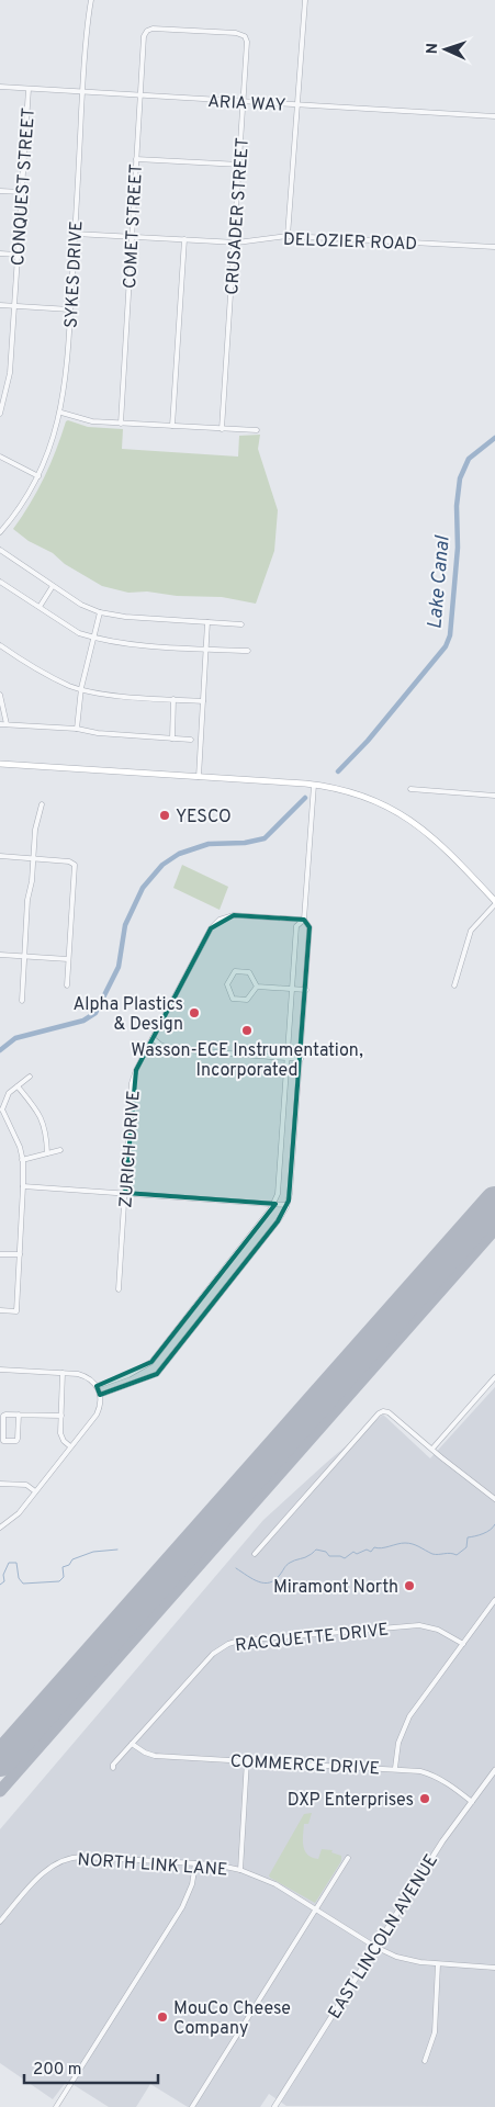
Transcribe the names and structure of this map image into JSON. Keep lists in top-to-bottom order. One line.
{"streets":{"street":["ARIA WAY","CONQUEST STREET","CRUSADER STREET","COMET STREET","DELOZIER ROAD","SYKES DRIVE","ZURICH DRIVE","RACQUETTE DRIVE","COMMERCE DRIVE","NORTH LINK LANE","EAST LINCOLN AVENUE"]},"crossings":[["ARIA WAY","CONQUEST STREET"],["ARIA WAY","CRUSADER STREET"],["ARIA WAY","COMET STREET"],["ARIA WAY","SYKES DRIVE"],["CRUSADER STREET","COMET STREET"],["CRUSADER STREET","DELOZIER ROAD"],["COMET STREET","DELOZIER ROAD"],["DELOZIER ROAD","SYKES DRIVE"],["RACQUETTE DRIVE","COMMERCE DRIVE"],["COMMERCE DRIVE","EAST LINCOLN AVENUE"],["NORTH LINK LANE","EAST LINCOLN AVENUE"]],"water":["Lake Canal"],"places":["YESCO","Alpha Plastics & Design","Wasson-ECE Instrumentation, Incorporated","Miramont North","DXP Enterprises","MouCo Cheese Company"],"scale_bar":"200 m","north":"left"}
